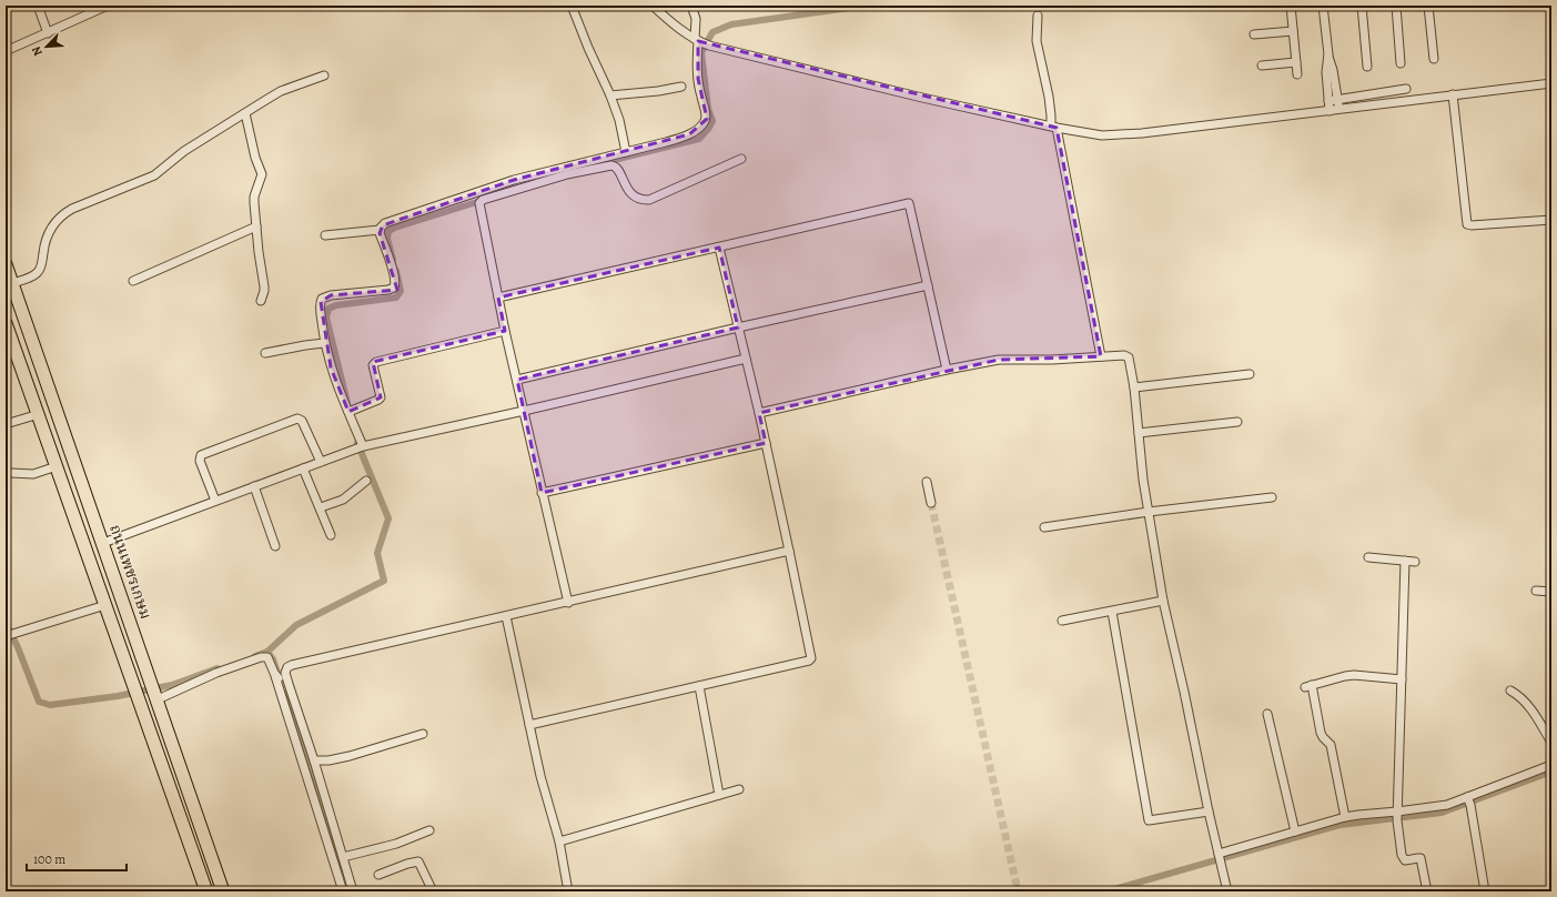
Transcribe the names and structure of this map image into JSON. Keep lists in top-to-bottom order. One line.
{"streets":{"main road":["ถนนเพชรเกษม"]},"scale_bar":"100 m","north":"bottom left"}
